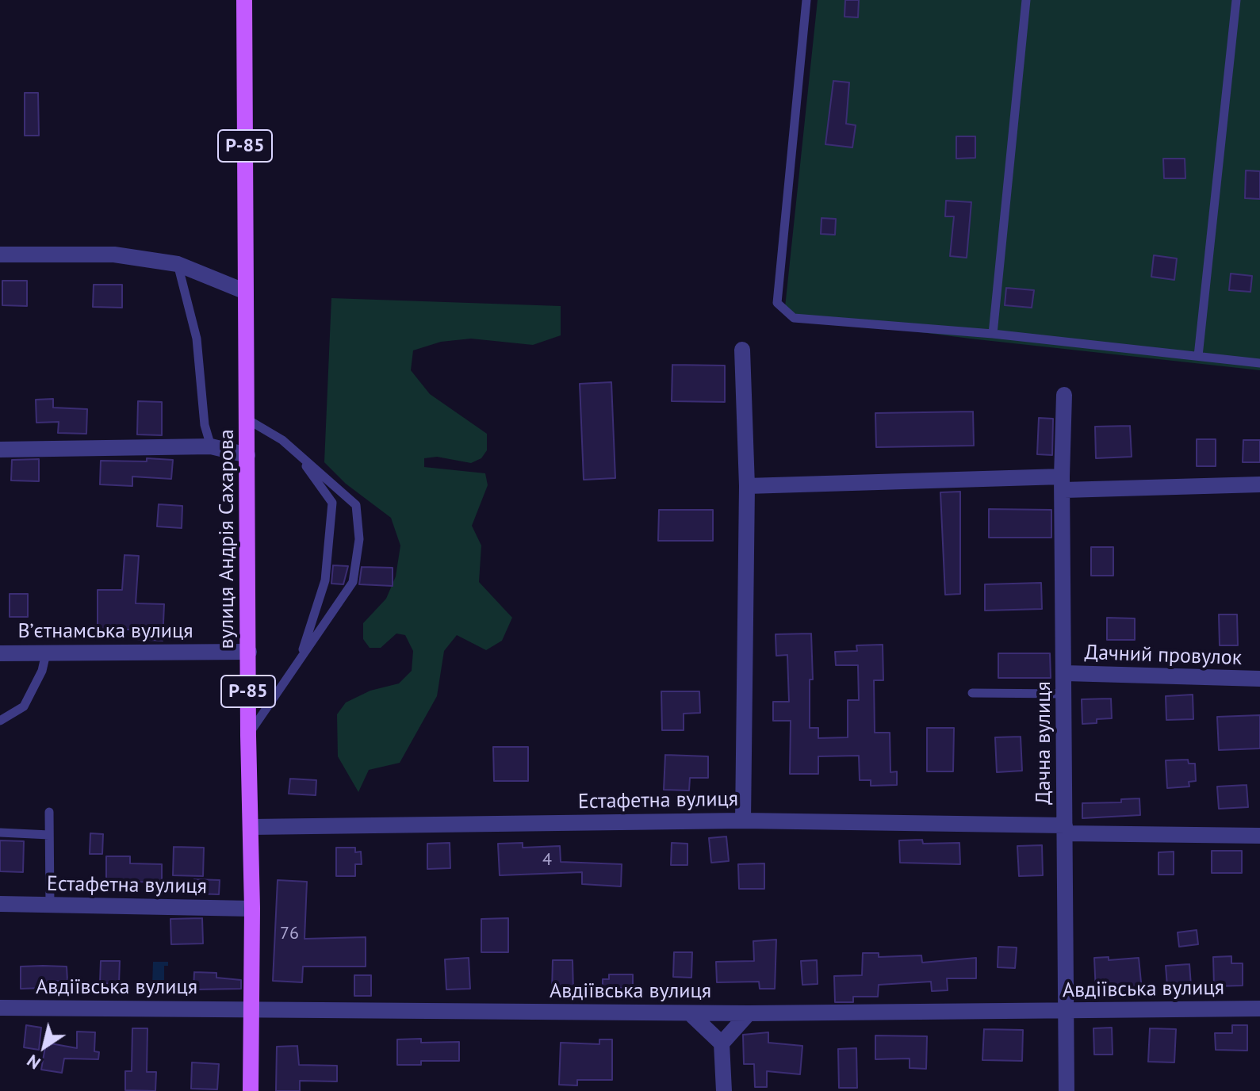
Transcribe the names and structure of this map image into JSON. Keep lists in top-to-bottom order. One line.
{"streets":{"main road":["Р-85","вулиця Андрія Сахарова"],"street":["Вʼєтнамська вулиця","Дачний провулок","Дачна вулиця","Естафетна вулиця","Авдіївська вулиця"]},"crossings":[["Р-85","вулиця Андрія Сахарова"],["вулиця Андрія Сахарова","Вʼєтнамська вулиця"],["вулиця Андрія Сахарова","Естафетна вулиця"],["вулиця Андрія Сахарова","Авдіївська вулиця"],["Дачний провулок","Дачна вулиця"],["Дачна вулиця","Естафетна вулиця"],["Дачна вулиця","Авдіївська вулиця"]],"house_numbers":["4","76"],"north":"bottom left"}
